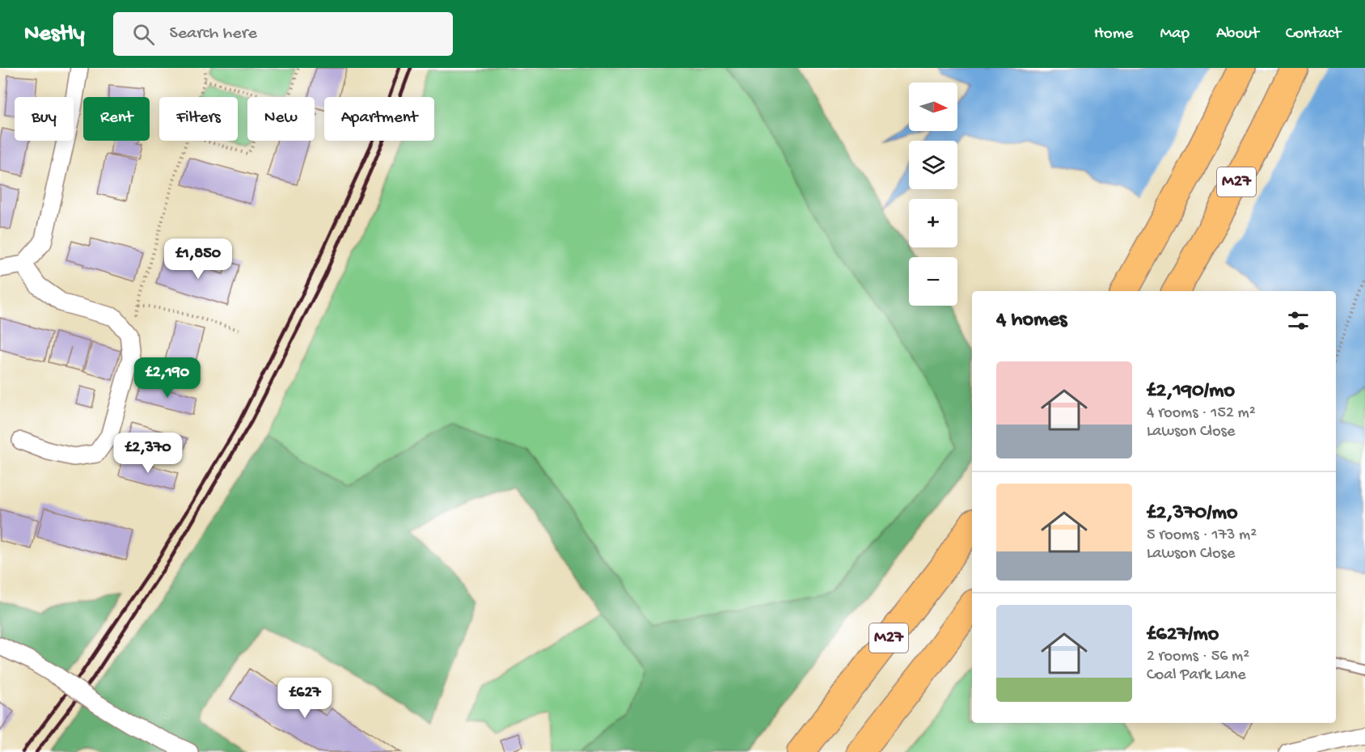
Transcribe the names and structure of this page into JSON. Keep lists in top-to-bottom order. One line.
{"streets":{"highway":["M27"]},"north":"right","page":{"header":"Nestly","search":"Search here","nav":["Home","Map","About","Contact"],"map_buttons":["+","−"],"chip":["Buy","Rent","Filters","New","Apartment"],"price":["£1,850","£2,190","£2,370","£627"],"heading":"4 homes","list":[{"name":"£2,190/mo","note":"4 rooms · 152 m² · Lawson Close"},{"name":"£2,370/mo","note":"5 rooms · 173 m² · Lawson Close"},{"name":"£627/mo","note":"2 rooms · 56 m² · Coal Park Lane"}]}}
